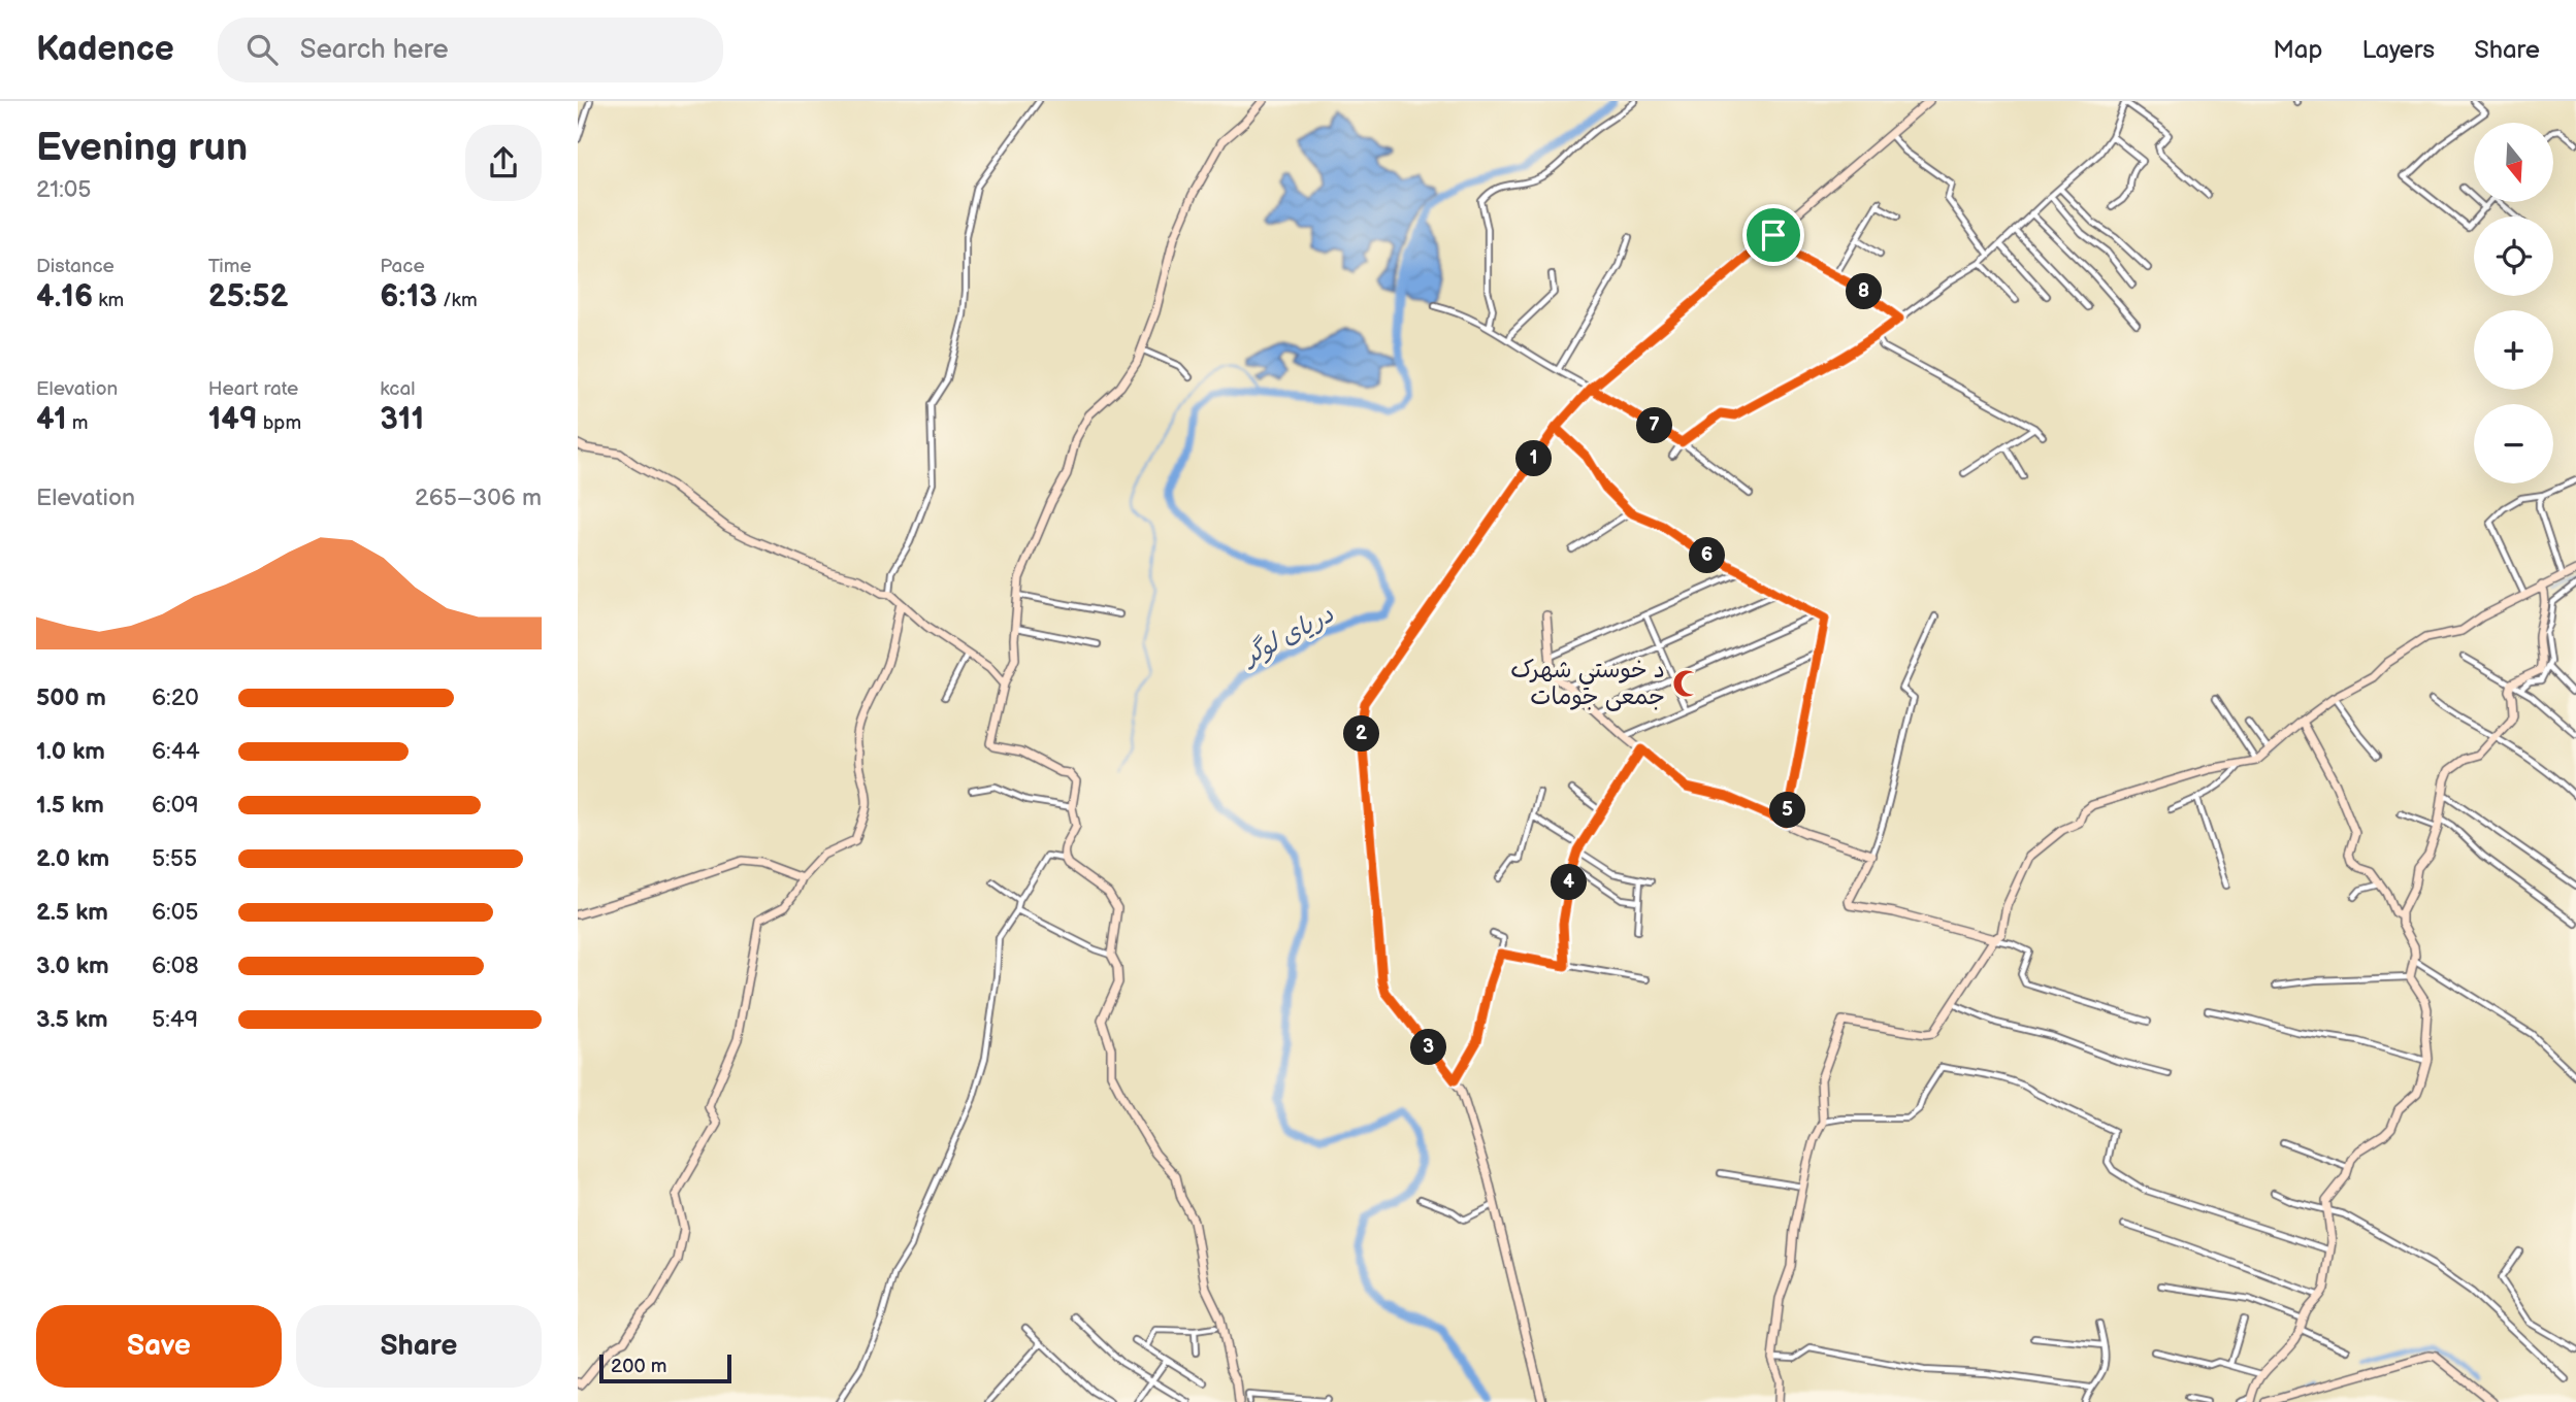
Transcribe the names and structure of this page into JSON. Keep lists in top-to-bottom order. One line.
{"water":["دریای لوگر"],"places":{"mosque":["د خوستي شهرک جمعی جومات"]},"scale_bar":"200 m","north":"bottom","page":{"header":"Kadence","search":"Search here","nav":["Map","Layers","Share"],"heading":["Evening run","21:05"],"map_buttons":["+","−"],"stats":[["Distance","4.16 km"],["Time","25:52"],["Pace","6:13 /km"],["Elevation","41 m"],["Heart rate","149 bpm"],["kcal","311"]],"pins":["8","7","1","6","2","5","4","3"],"chart":["Elevation","265–306 m"],"list":[{"name":"500 m","note":"6:20"},{"name":"1.0 km","note":"6:44"},{"name":"1.5 km","note":"6:09"},{"name":"2.0 km","note":"5:55"},{"name":"2.5 km","note":"6:05"},{"name":"3.0 km","note":"6:08"},{"name":"3.5 km","note":"5:49"}],"buttons":["Save","Share"],"scale":"200 m"}}
